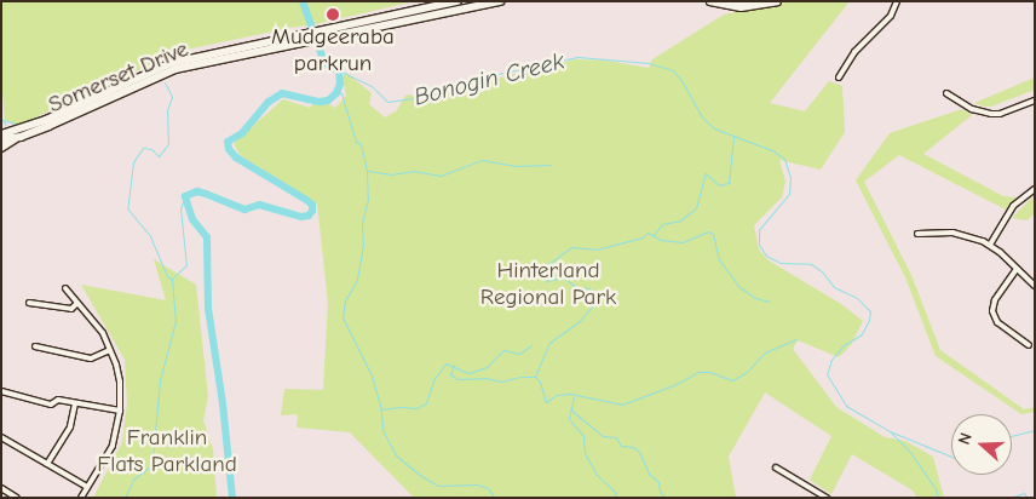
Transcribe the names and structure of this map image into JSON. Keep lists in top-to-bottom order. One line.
{"streets":{"main road":["Somerset Drive"]},"water":["Bonogin Creek"],"parks":["Hinterland Regional Park","Franklin Flats Parkland"],"places":["Mudgeeraba parkrun"],"north":"left"}
